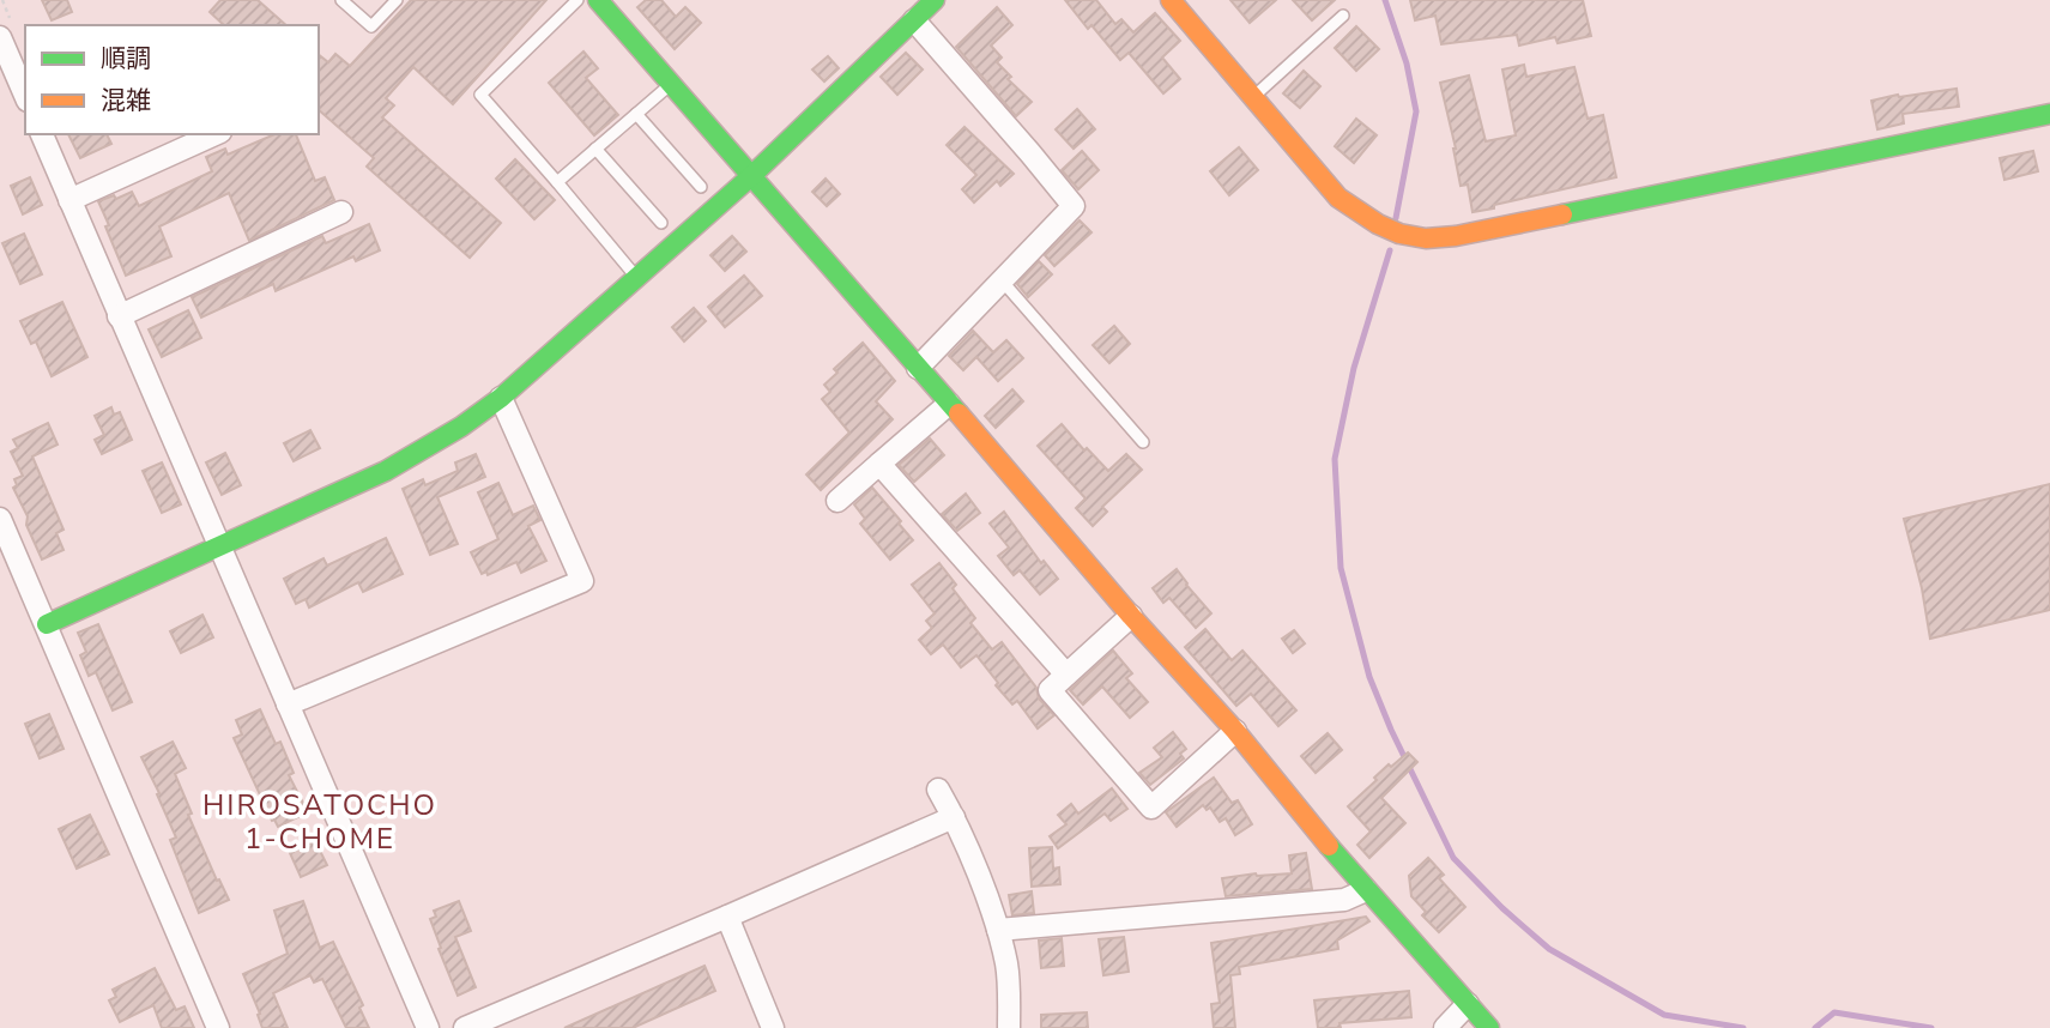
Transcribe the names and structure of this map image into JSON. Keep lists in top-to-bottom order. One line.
{"districts":["HIROSATOCHO 1-CHOME"],"legend":["順調","混雑"]}
